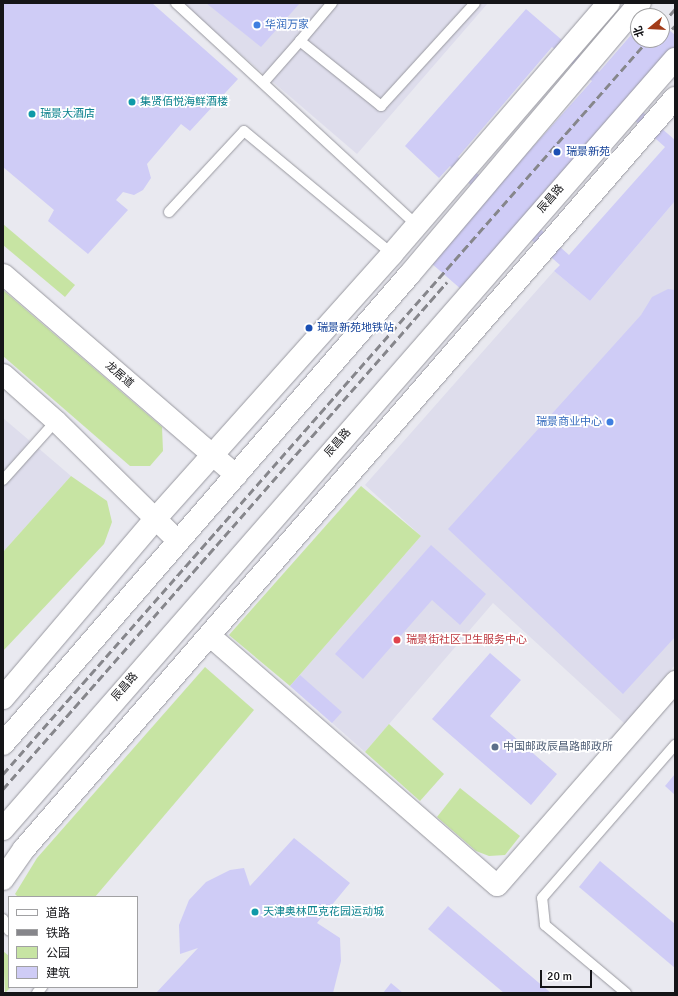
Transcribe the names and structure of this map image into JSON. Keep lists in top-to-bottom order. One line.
{"streets":{"main road":["辰昌路"],"street":["龙居道"]},"places":["华润万家","集贤佰悦海鲜酒楼","瑞景大酒店","瑞景新苑","瑞景新苑地铁站","瑞景商业中心","瑞景街社区卫生服务中心","中国邮政辰昌路邮政所","天津奥林匹克花园运动城"],"legend":["道路","铁路","公园","建筑"],"scale_bar":"20 m","north":"left"}
